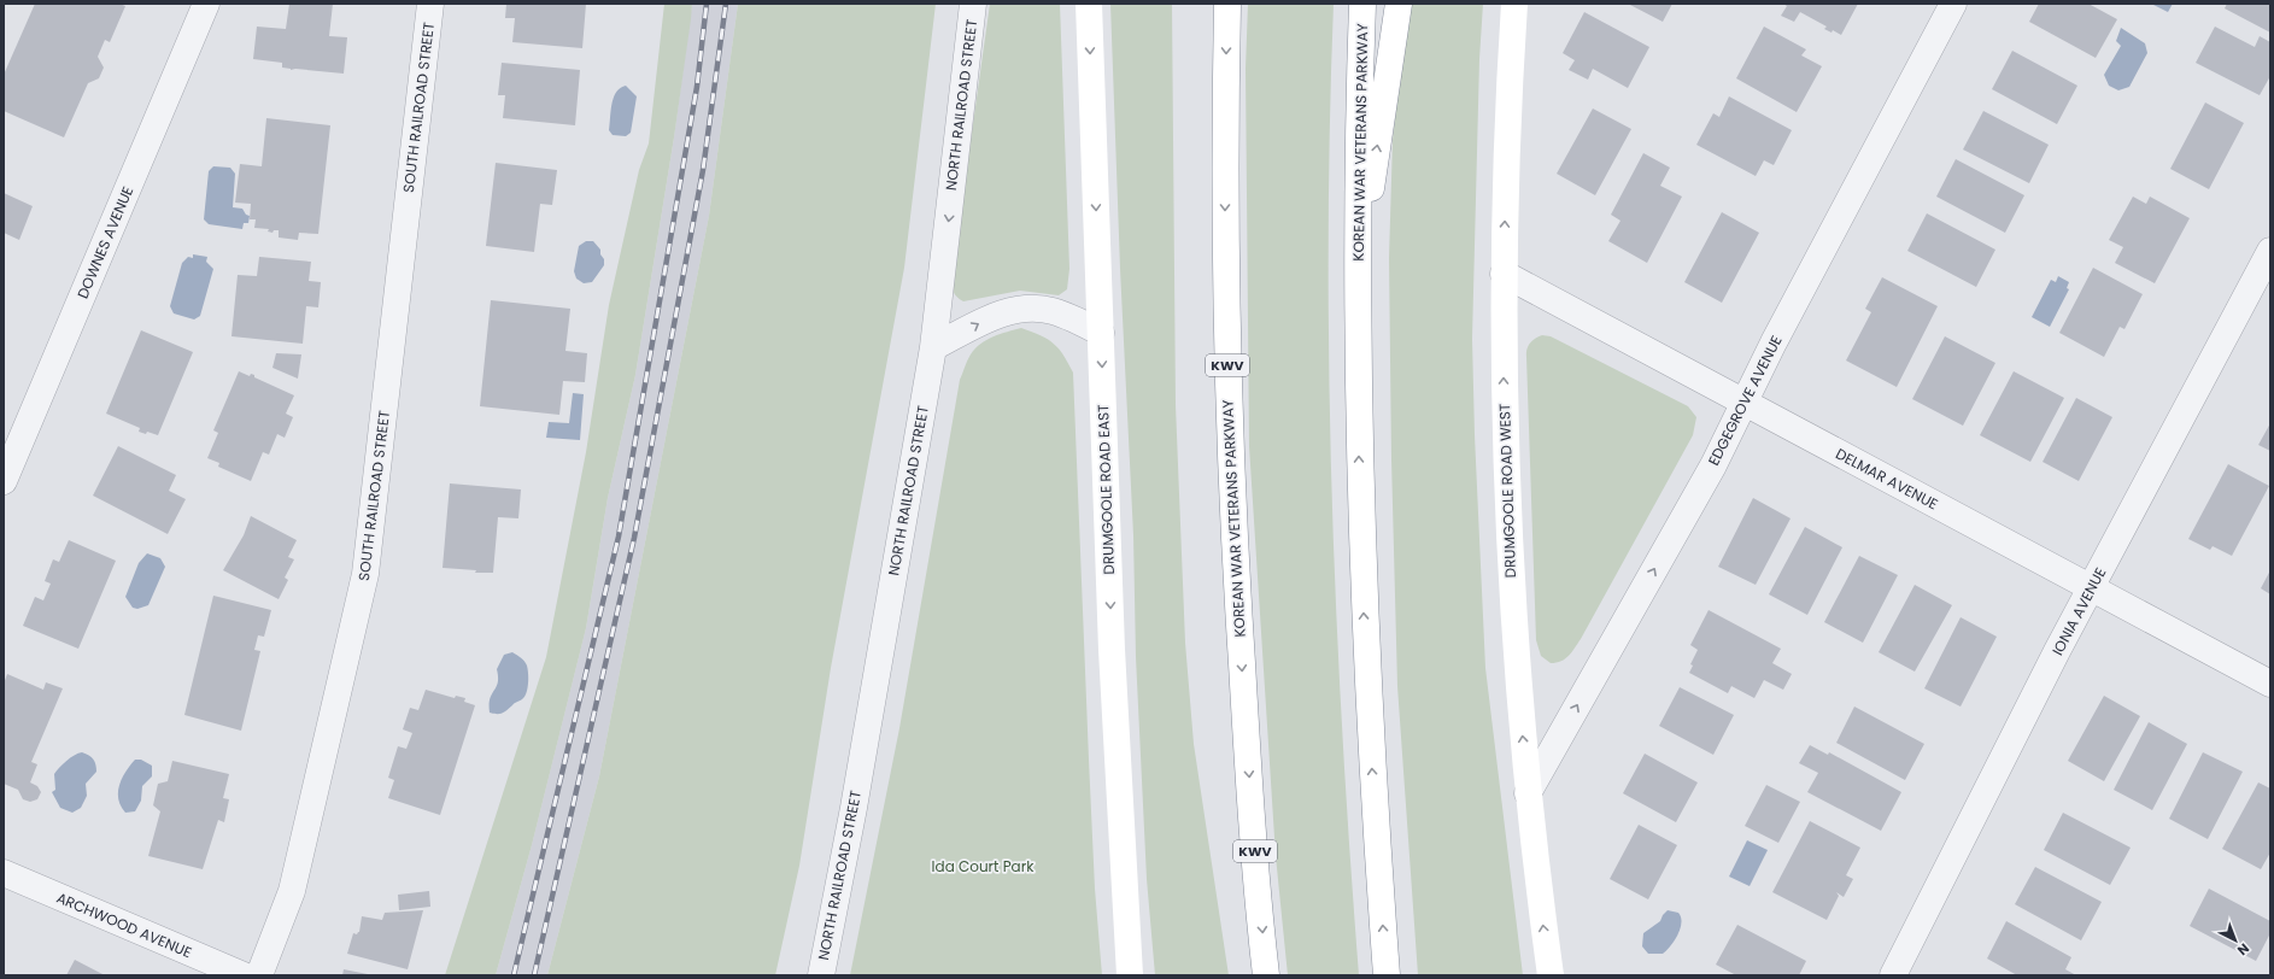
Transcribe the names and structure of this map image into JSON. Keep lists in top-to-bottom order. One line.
{"streets":{"main road":["KOREAN WAR VETERANS PARKWAY","KWV","DRUMGOOLE ROAD EAST","DRUMGOOLE ROAD WEST"],"street":["NORTH RAILROAD STREET","SOUTH RAILROAD STREET","DOWNES AVENUE","EDGEGROVE AVENUE","DELMAR AVENUE","IONIA AVENUE","ARCHWOOD AVENUE"]},"crossings":[["EDGEGROVE AVENUE","DELMAR AVENUE"],["EDGEGROVE AVENUE","DRUMGOOLE ROAD WEST"],["DELMAR AVENUE","DRUMGOOLE ROAD WEST"],["DELMAR AVENUE","IONIA AVENUE"]],"one_way":["NORTH RAILROAD STREET","EDGEGROVE AVENUE","DRUMGOOLE ROAD EAST","DRUMGOOLE ROAD WEST"],"parks":["Ida Court Park"],"north":"bottom right"}
